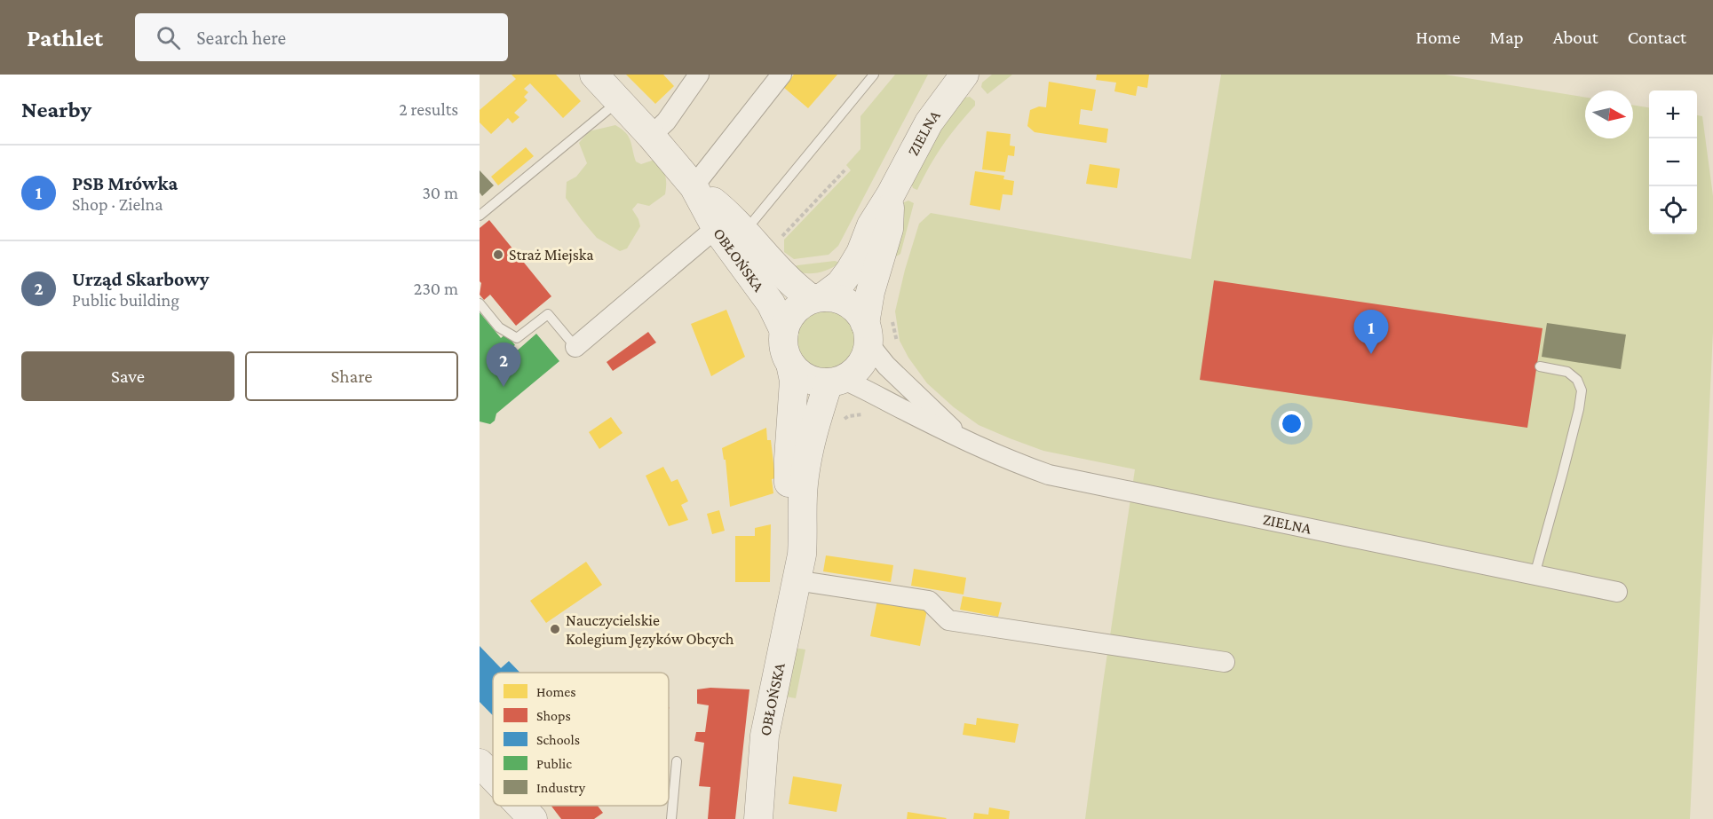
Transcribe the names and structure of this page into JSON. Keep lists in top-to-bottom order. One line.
{"streets":{"street":["ZIELNA","OBŁOŃSKA"]},"crossings":[["ZIELNA","OBŁOŃSKA"]],"places":["Straż Miejska","Nauczycielskie Kolegium Języków Obcych"],"legend":["Homes","Shops","Schools","Public","Industry"],"north":"right","page":{"header":"Pathlet","search":"Search here","nav":["Home","Map","About","Contact"],"heading":["Nearby","2 results"],"map_buttons":["+","−"],"list":[{"mark":"1","name":"PSB Mrówka","note":"Shop · Zielna","value":"30 m"},{"mark":"2","name":"Urząd Skarbowy","note":"Public building","value":"230 m"}],"pins":["1","2"],"buttons":["Save","Share"]}}
